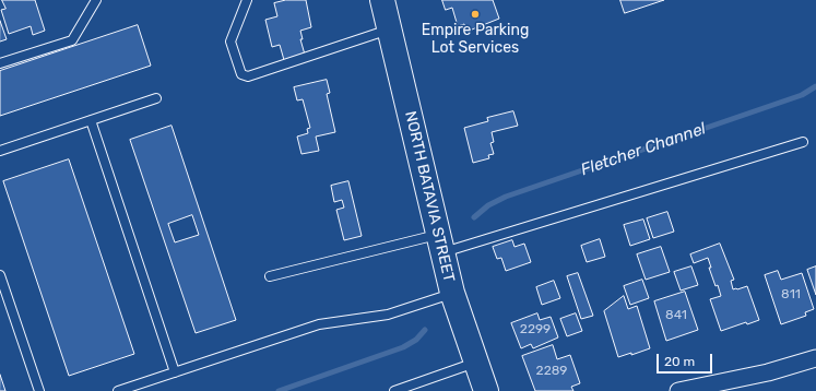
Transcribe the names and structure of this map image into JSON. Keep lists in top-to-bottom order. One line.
{"streets":{"main road":["NORTH BATAVIA STREET"]},"water":["Fletcher Channel"],"places":["Empire Parking Lot Services"],"house_numbers":["811","841","2299","2289"],"scale_bar":"20 m"}
